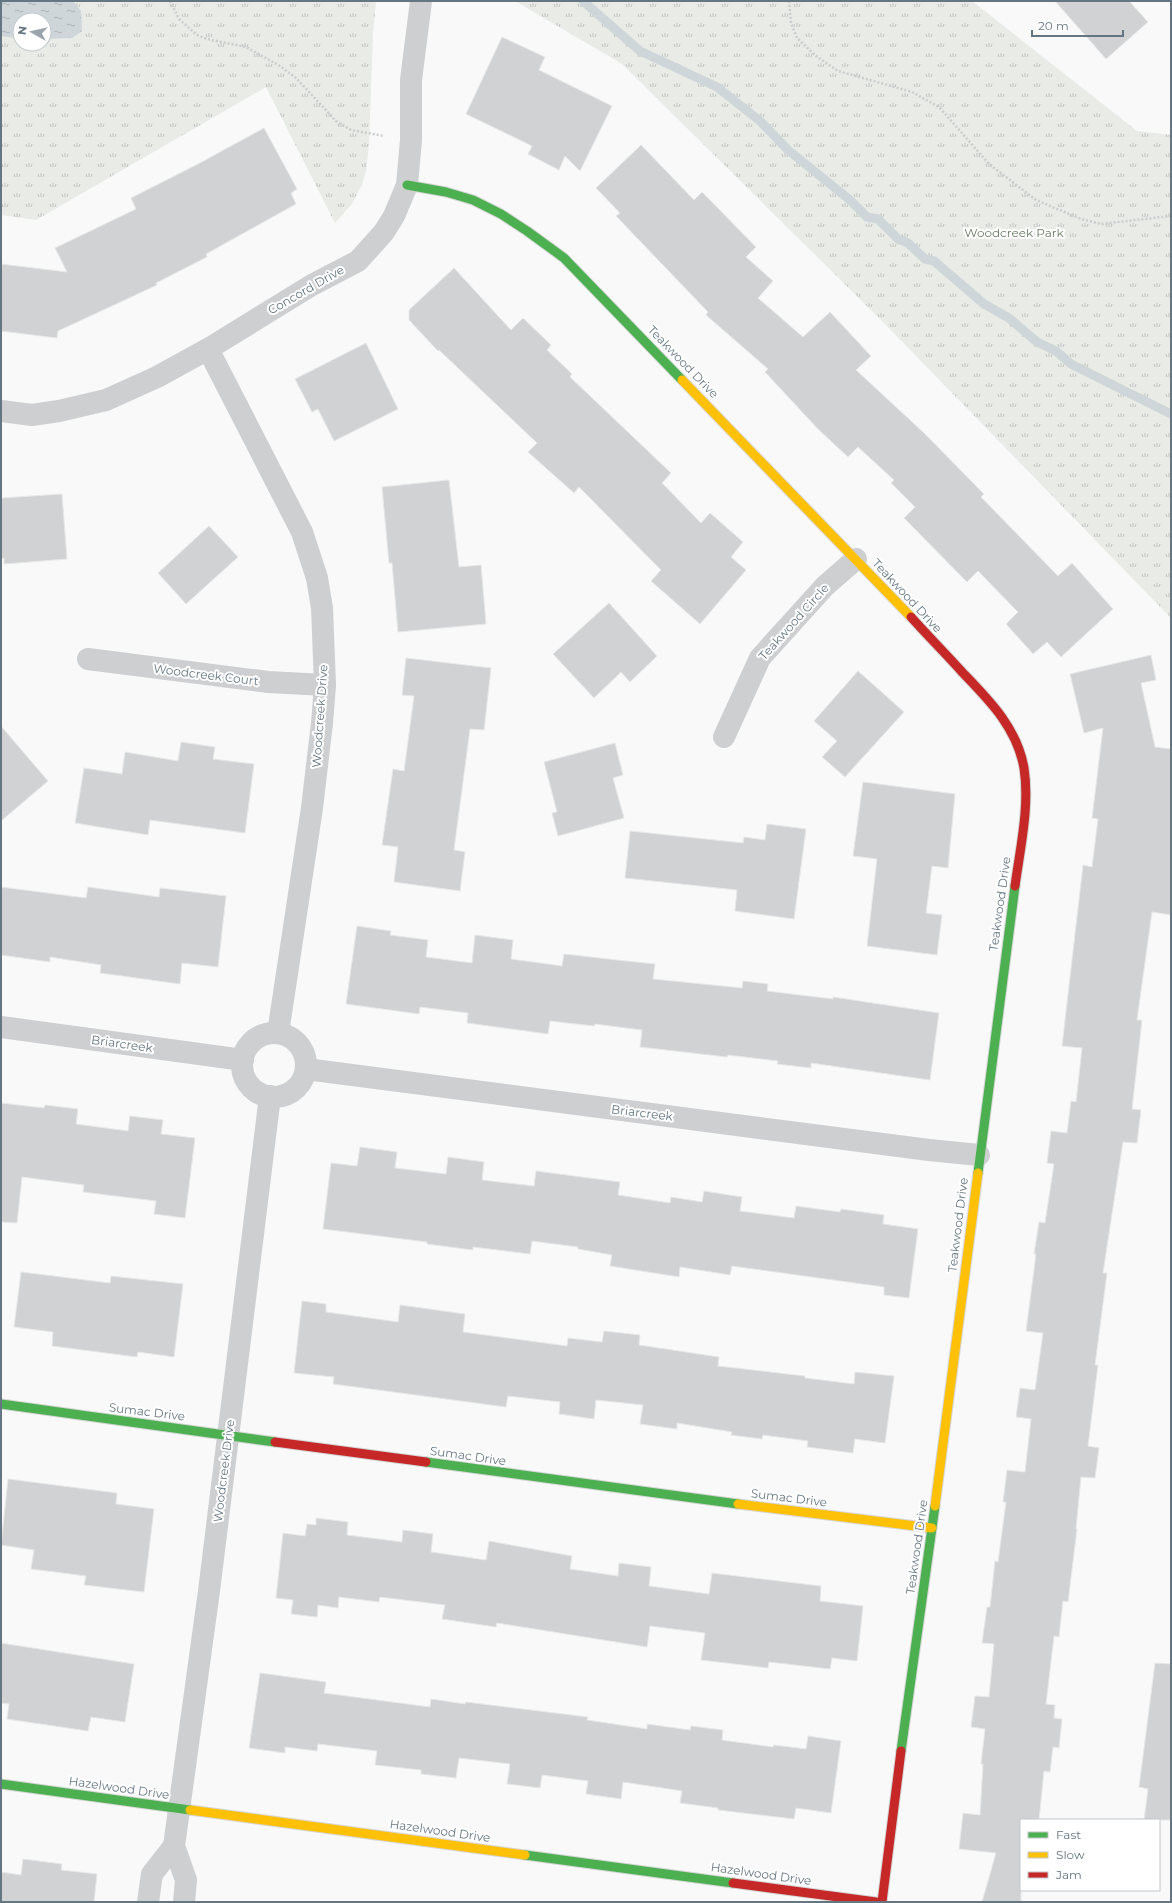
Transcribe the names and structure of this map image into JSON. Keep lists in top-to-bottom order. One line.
{"streets":{"street":["Concord Drive","Teakwood Drive","Teakwood Circle","Woodcreek Court","Woodcreek Drive","Briarcreek","Sumac Drive","Hazelwood Drive"]},"crossings":[["Concord Drive","Teakwood Drive"],["Concord Drive","Woodcreek Drive"],["Teakwood Drive","Teakwood Circle"],["Teakwood Drive","Briarcreek"],["Teakwood Drive","Sumac Drive"],["Woodcreek Court","Woodcreek Drive"],["Woodcreek Drive","Briarcreek"],["Woodcreek Drive","Sumac Drive"],["Woodcreek Drive","Hazelwood Drive"]],"parks":["Woodcreek Park"],"legend":["Fast","Slow","Jam"],"scale_bar":"20 m","north":"left"}
